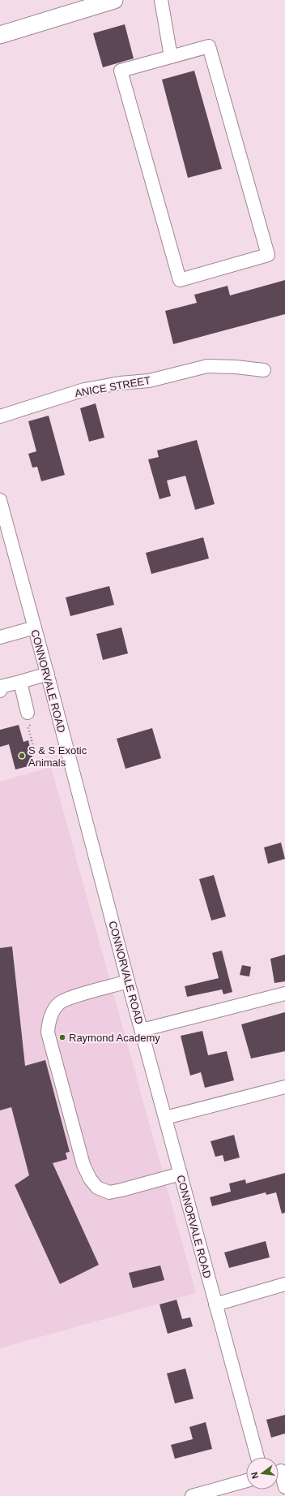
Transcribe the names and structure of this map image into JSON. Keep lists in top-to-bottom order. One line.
{"streets":{"street":["ANICE STREET","CONNORVALE ROAD"]},"places":["S & S Exotic Animals","Raymond Academy"],"north":"left"}
